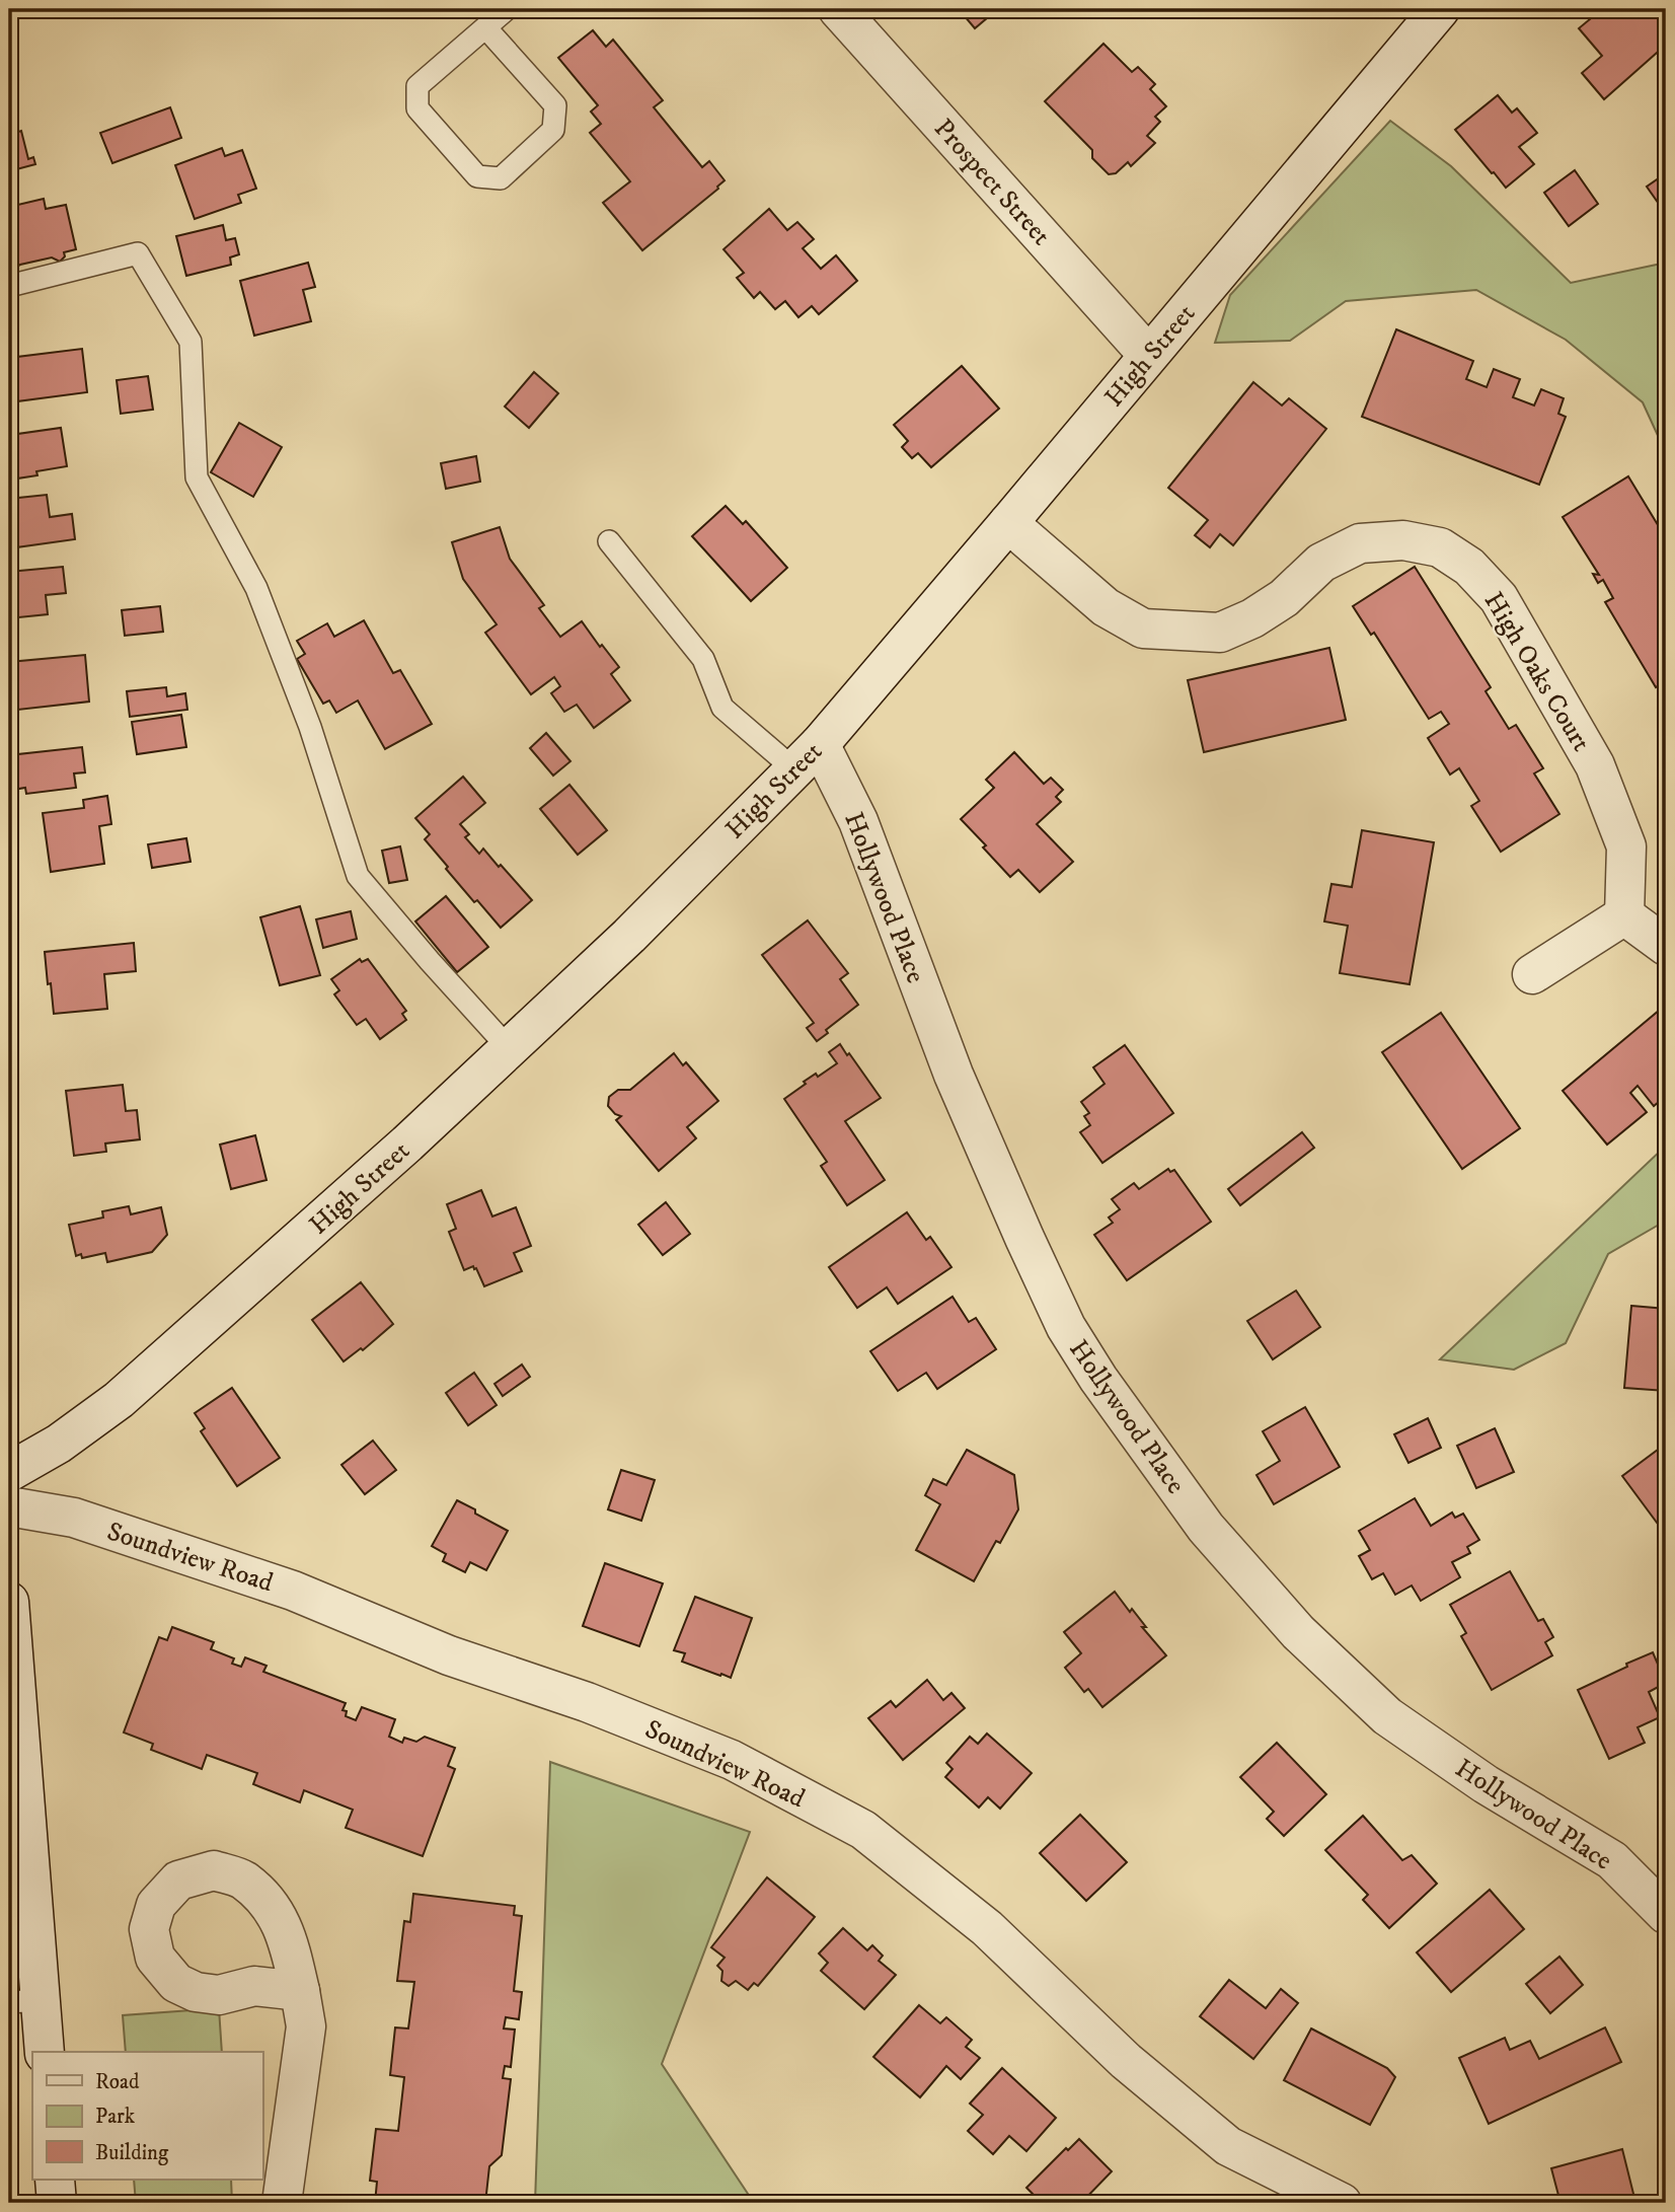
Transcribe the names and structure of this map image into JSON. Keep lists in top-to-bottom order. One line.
{"streets":{"street":["Prospect Street","High Street","High Oaks Court","Hollywood Place","Soundview Road"]},"crossings":[["Prospect Street","High Street"],["High Street","High Oaks Court"],["High Street","Hollywood Place"]],"legend":["Road","Park","Building"]}
